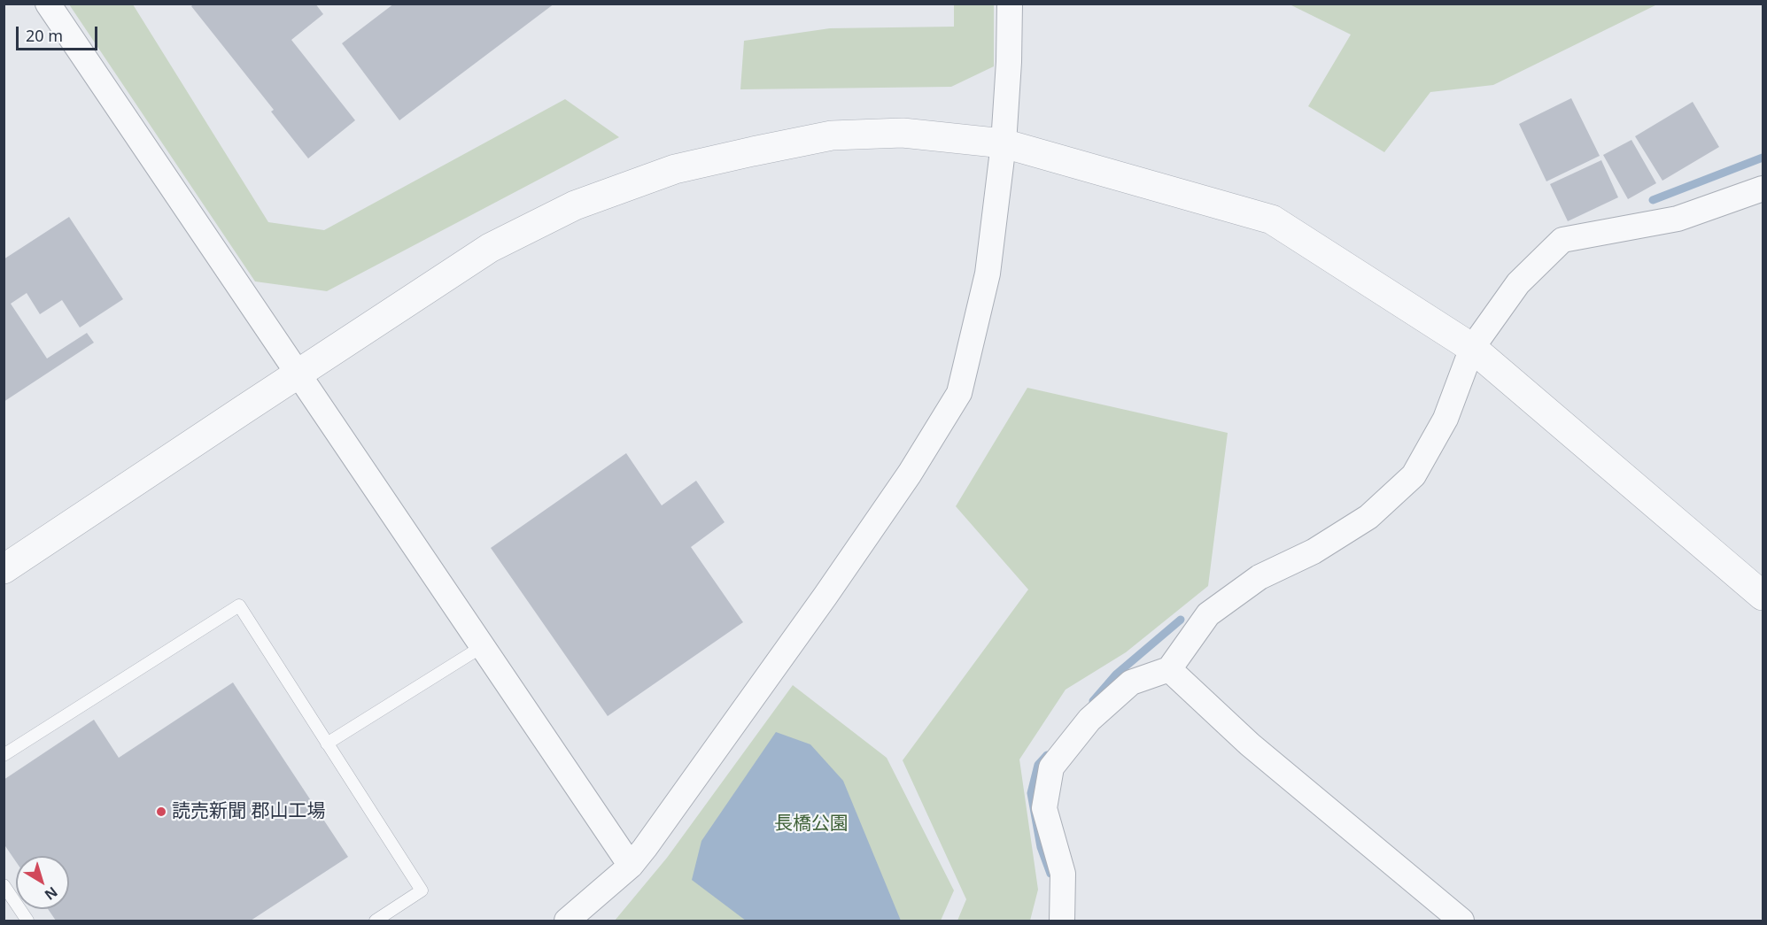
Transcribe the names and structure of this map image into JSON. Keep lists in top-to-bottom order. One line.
{"parks":["長橋公園"],"places":["読売新聞 郡山工場"],"scale_bar":"20 m","north":"bottom right"}
